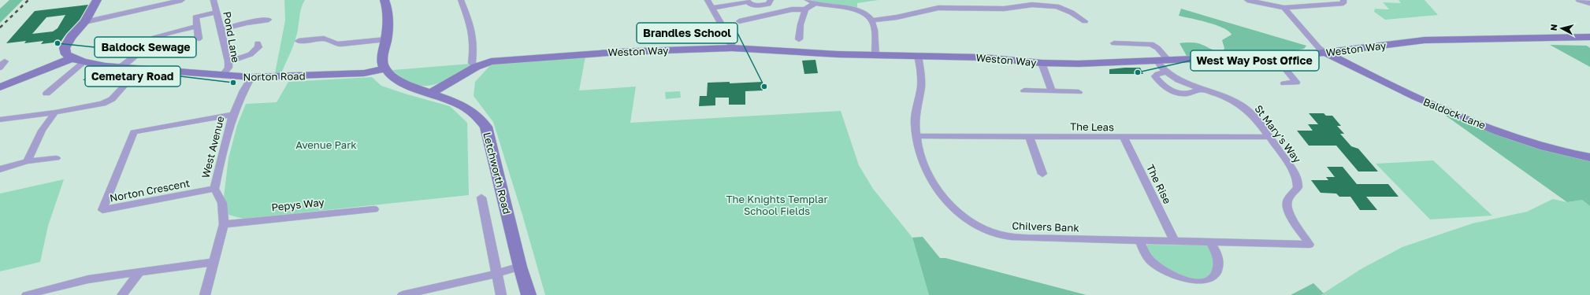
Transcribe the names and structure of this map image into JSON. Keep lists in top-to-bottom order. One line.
{"streets":{"street":["Pond Lane","Weston Way","Norton Road","Baldock Lane","The Leas","St Mary's Way","West Avenue","Letchworth Road","The Rise","Norton Crescent","Pepys Way","Chilvers Bank"]},"crossings":[["Pond Lane","Norton Road"],["Weston Way","Baldock Lane"],["Weston Way","St Mary's Way"],["Weston Way","Letchworth Road"],["Weston Way","Chilvers Bank"],["Norton Road","West Avenue"],["Norton Road","Letchworth Road"],["The Leas","St Mary's Way"],["The Leas","The Rise"],["The Leas","Chilvers Bank"],["St Mary's Way","Chilvers Bank"],["West Avenue","Norton Crescent"],["West Avenue","Pepys Way"],["The Rise","Chilvers Bank"]],"parks":["Avenue Park","The Knights Templar School Fields"],"places":["Baldock Sewage","West Way Post Office","Cemetary Road","Brandles School"],"north":"left"}
